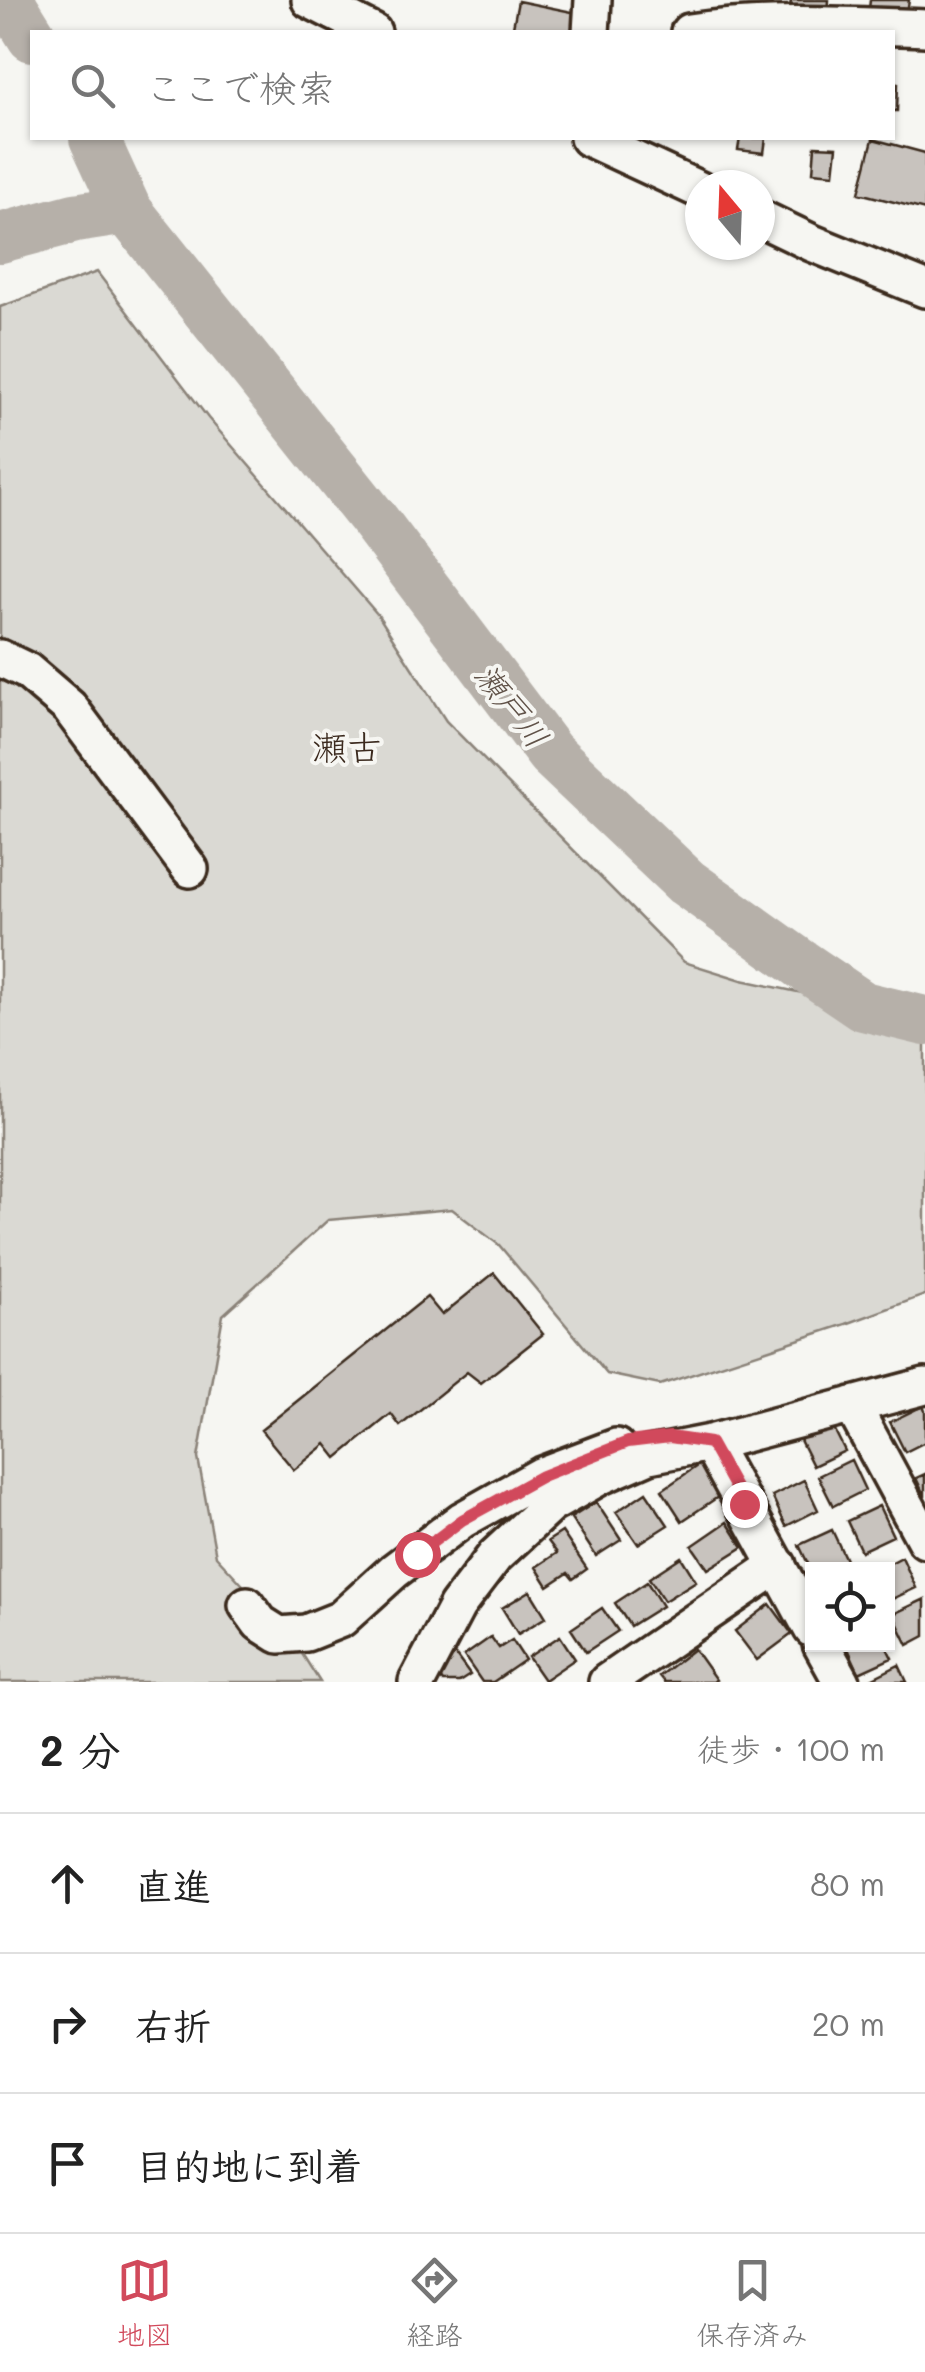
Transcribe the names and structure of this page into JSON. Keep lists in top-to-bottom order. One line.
{"districts":["瀬古"],"water":["瀬戸川"],"north":"top","page":{"search":"ここで検索","heading":["2 分","徒歩 · 100 m"],"list":[["直進","80 m"],["右折","20 m"],"目的地に到着"],"nav":["地図","経路","保存済み"]}}
